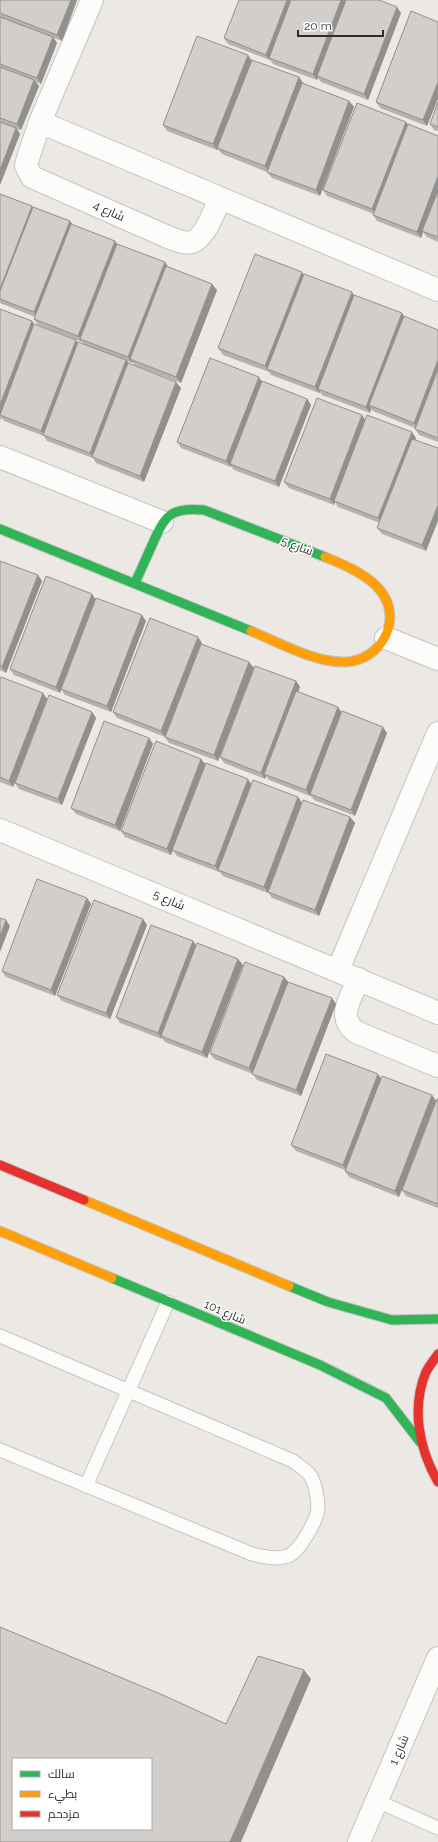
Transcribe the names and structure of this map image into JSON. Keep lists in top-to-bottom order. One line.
{"streets":{"street":["شارع 4","شارع 5","شارع 101","شارع 1"]},"legend":["سالك","بطيء","مزدحم"],"scale_bar":"20 m"}
